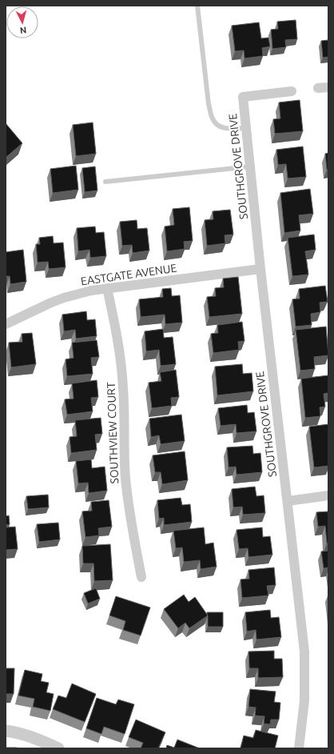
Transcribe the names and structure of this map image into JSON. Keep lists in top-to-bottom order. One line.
{"streets":{"street":["SOUTHGROVE DRIVE","EASTGATE AVENUE","SOUTHVIEW COURT"]},"crossings":[["SOUTHGROVE DRIVE","EASTGATE AVENUE"],["EASTGATE AVENUE","SOUTHVIEW COURT"]],"north":"bottom"}
